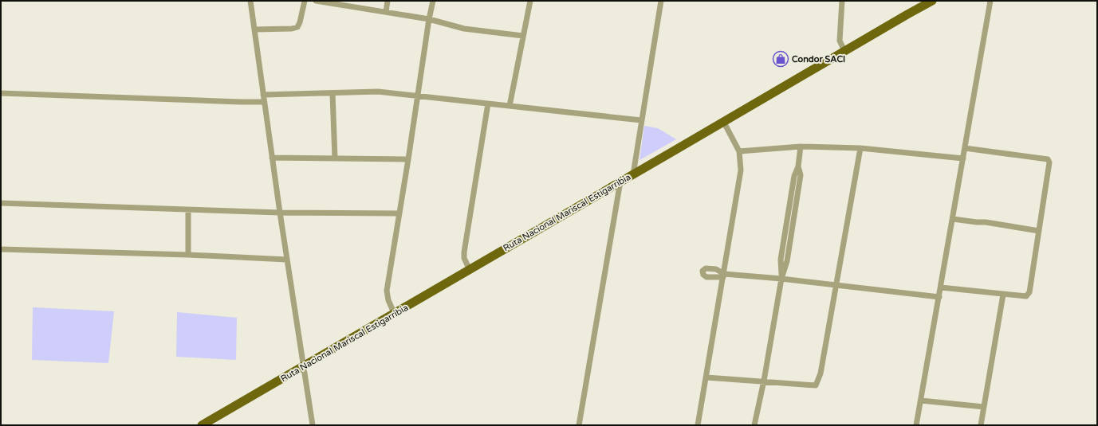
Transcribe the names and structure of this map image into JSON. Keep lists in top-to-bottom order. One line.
{"streets":{"main road":["Ruta Nacional Mariscal Estigarribia"]},"places":{"shop":["Condor SACI"]}}
